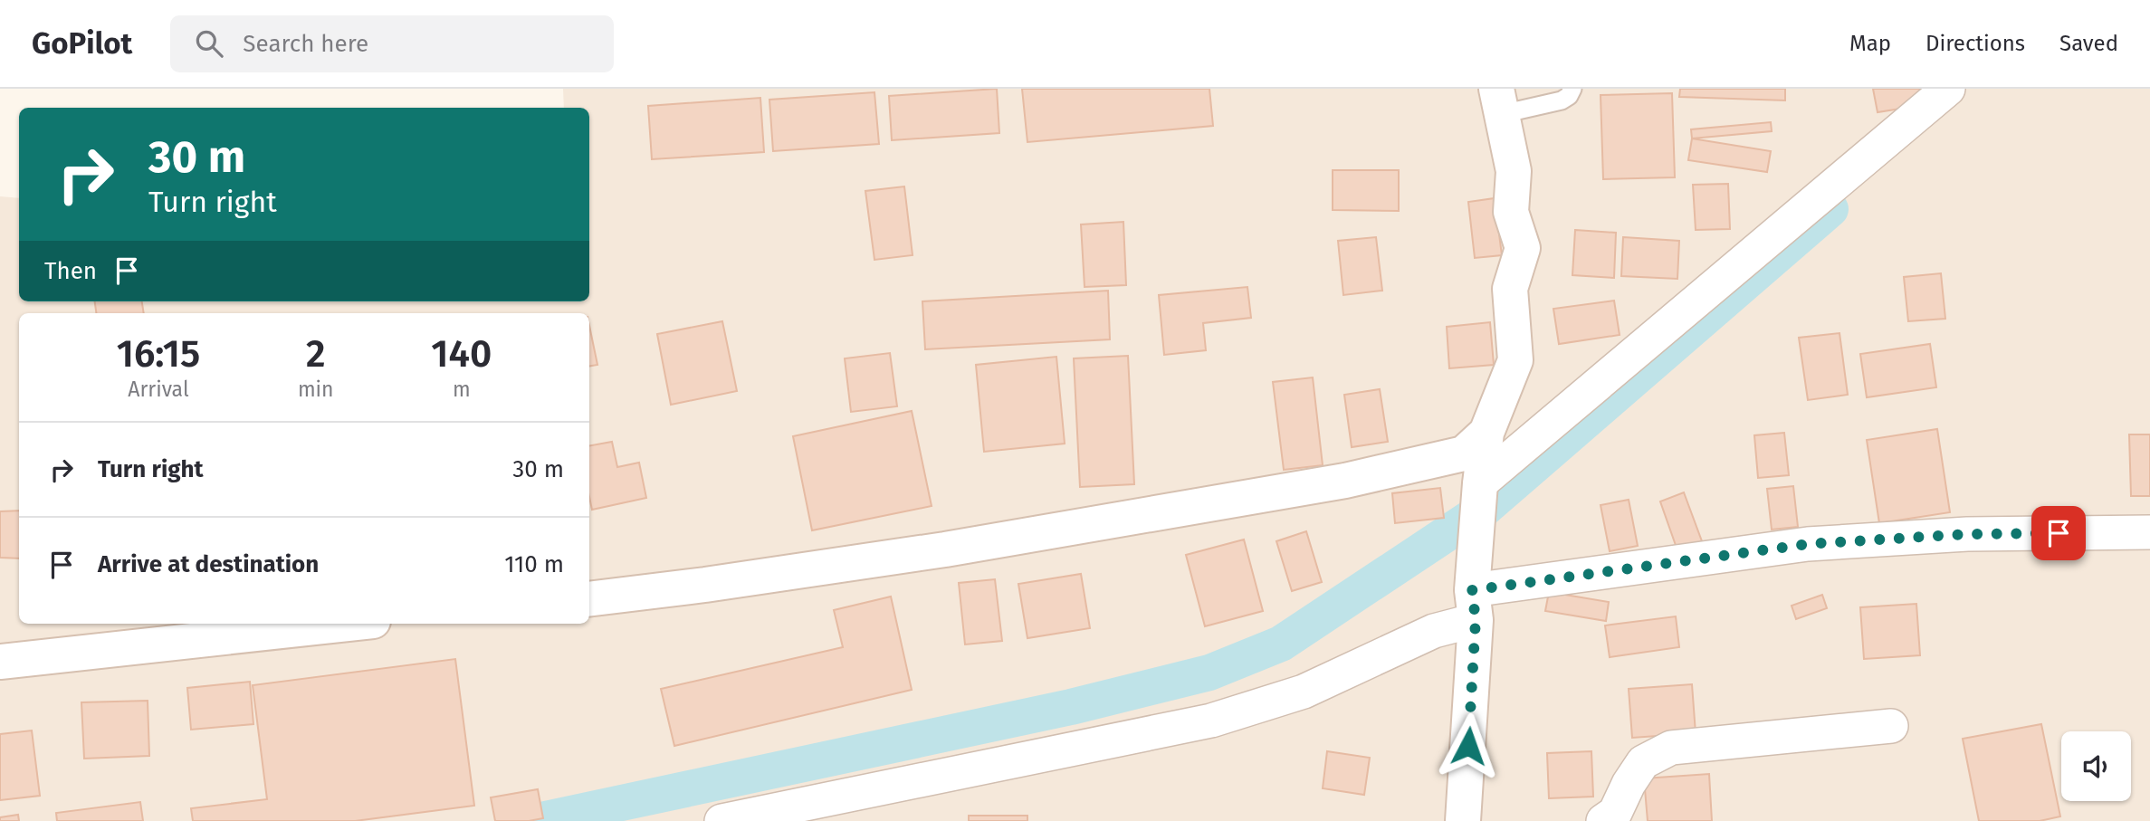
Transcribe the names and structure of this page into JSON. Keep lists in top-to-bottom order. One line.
{"page":{"header":"GoPilot","search":"Search here","nav":["Map","Directions","Saved"],"turn":["30 m","Turn right"],"then":"Then","eta":["16:15","Arrival","2","min","140","m"],"list":[{"name":"Turn right","value":"30 m"},{"name":"Arrive at destination","value":"110 m"}]}}
